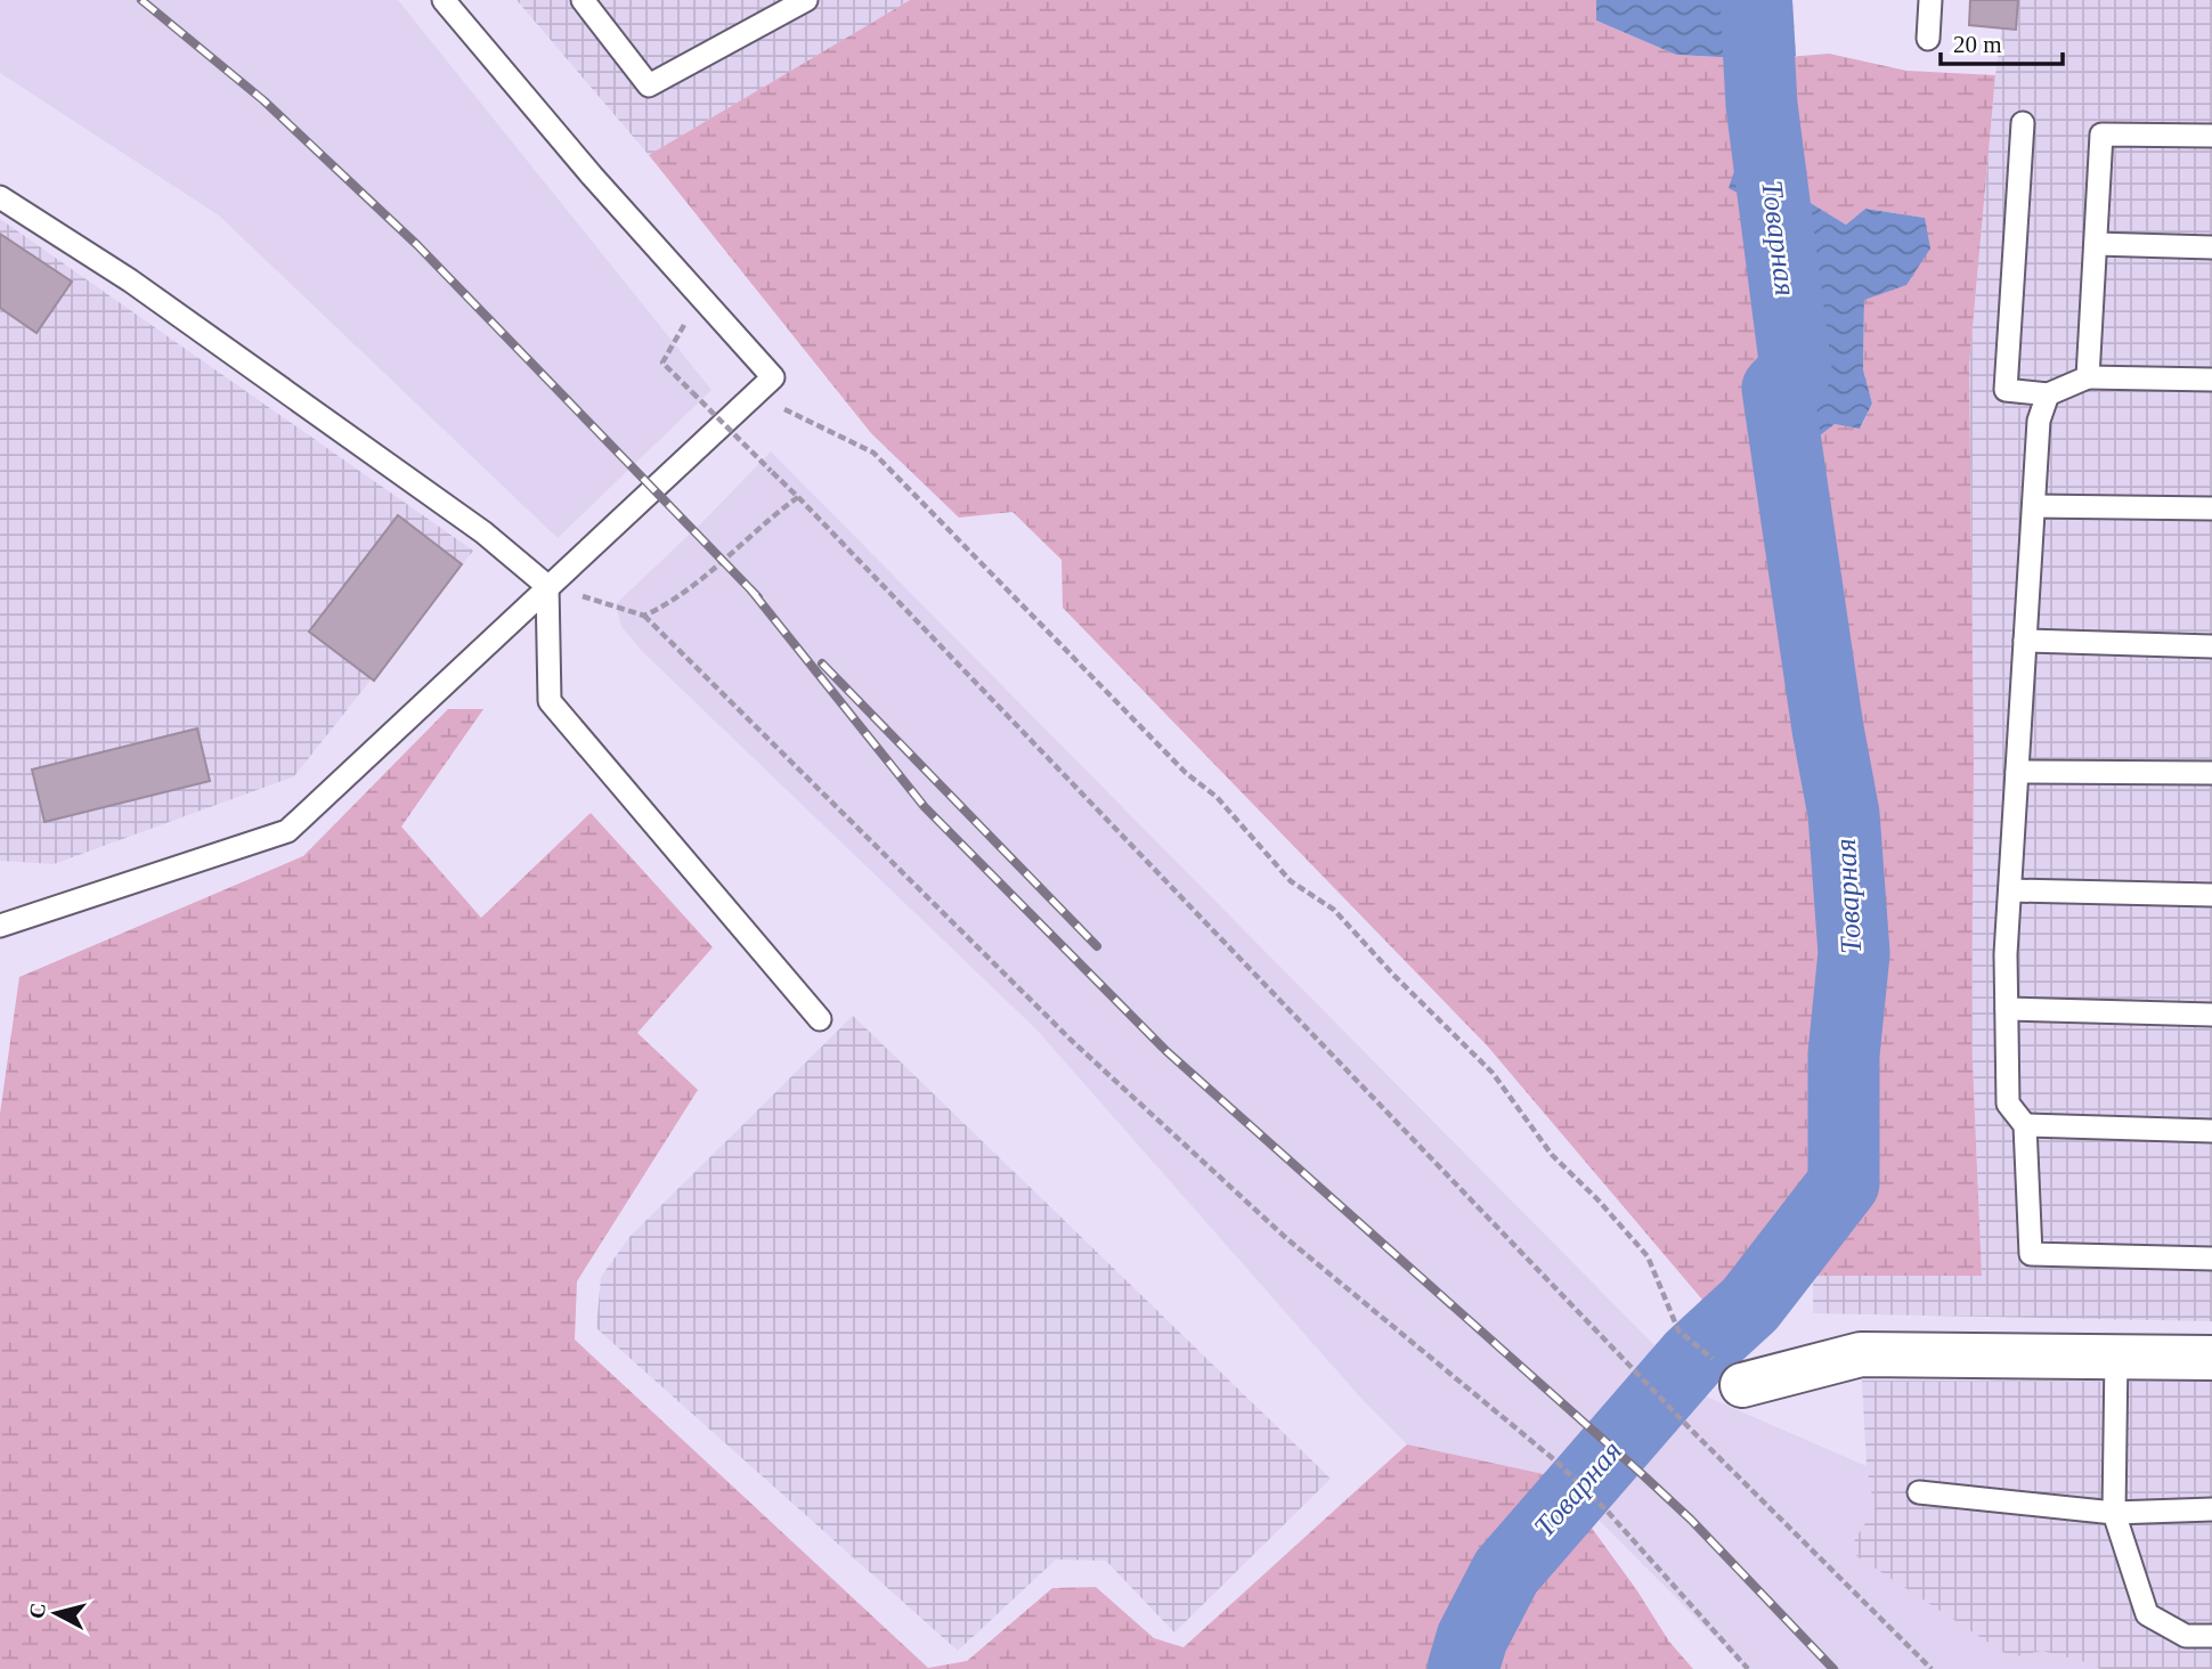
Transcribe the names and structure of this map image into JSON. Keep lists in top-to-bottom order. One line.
{"water":["Товарная"],"scale_bar":"20 m","north":"left"}
